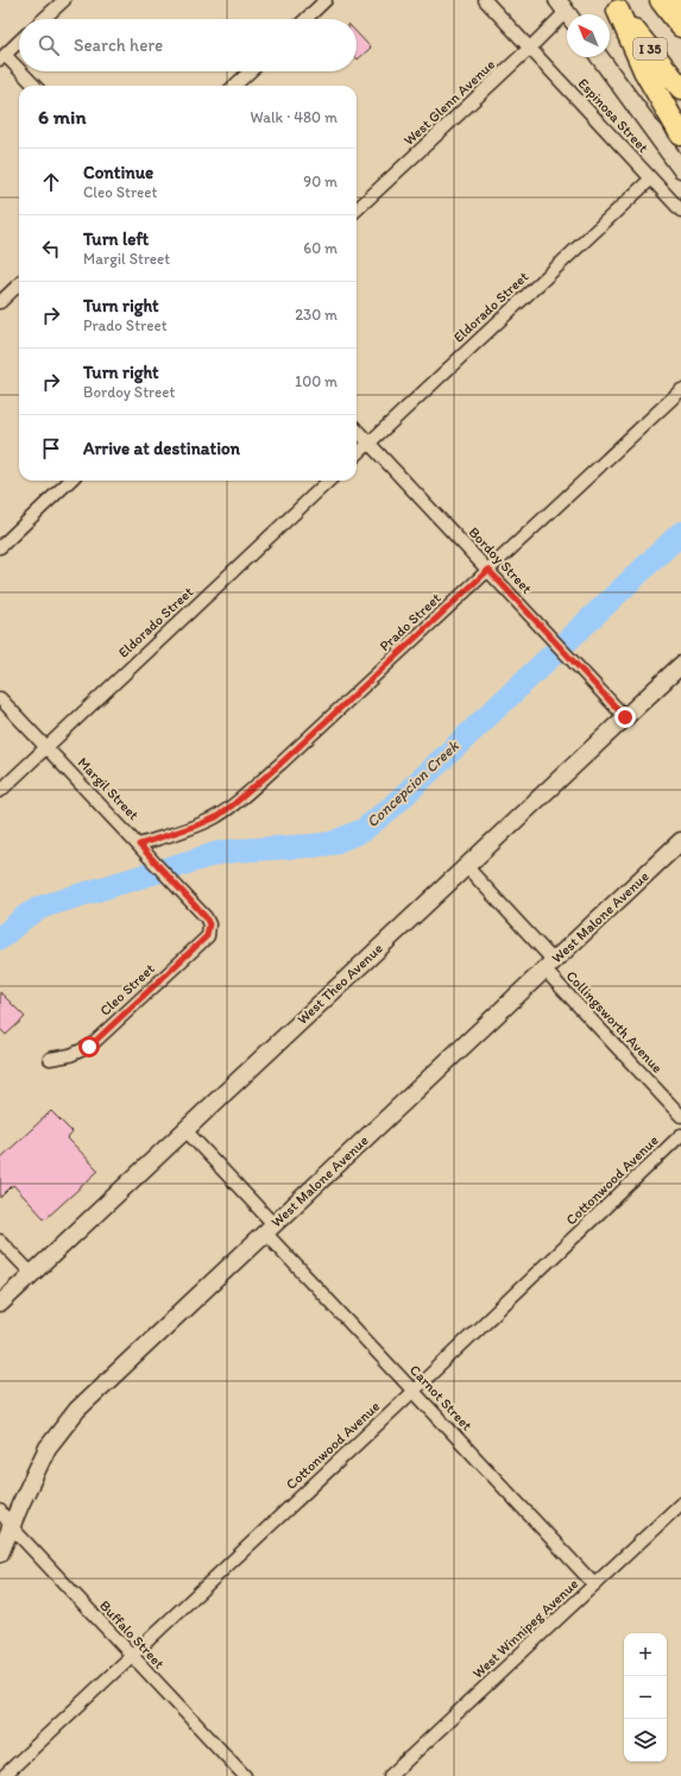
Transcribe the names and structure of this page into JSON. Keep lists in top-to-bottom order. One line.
{"streets":{"highway":["I 35"],"street":["West Glenn Avenue","Espinosa Street","Eldorado Street","Bordoy Street","Prado Street","Margil Street","West Malone Avenue","West Theo Avenue","Cleo Street","Collingsworth Avenue","Cottonwood Avenue","Carnot Street","West Winnipeg Avenue","Buffalo Street"]},"crossings":[["West Glenn Avenue","Espinosa Street"],["Espinosa Street","Eldorado Street"],["Eldorado Street","Bordoy Street"],["Eldorado Street","Margil Street"],["Bordoy Street","Prado Street"],["Bordoy Street","West Theo Avenue"],["Prado Street","Margil Street"],["Margil Street","Cleo Street"],["West Malone Avenue","Collingsworth Avenue"],["West Malone Avenue","Carnot Street"],["West Malone Avenue","Buffalo Street"],["West Theo Avenue","Collingsworth Avenue"],["West Theo Avenue","Carnot Street"],["Cottonwood Avenue","Carnot Street"],["Cottonwood Avenue","Buffalo Street"],["Carnot Street","West Winnipeg Avenue"]],"water":["Concepcion Creek"],"north":"top left","page":{"search":"Search here","heading":["6 min","Walk · 480 m"],"list":[["Continue","Cleo Street","90 m"],["Turn left","Margil Street","60 m"],["Turn right","Prado Street","230 m"],["Turn right","Bordoy Street","100 m"],"Arrive at destination"],"map_buttons":["+","−"]}}
